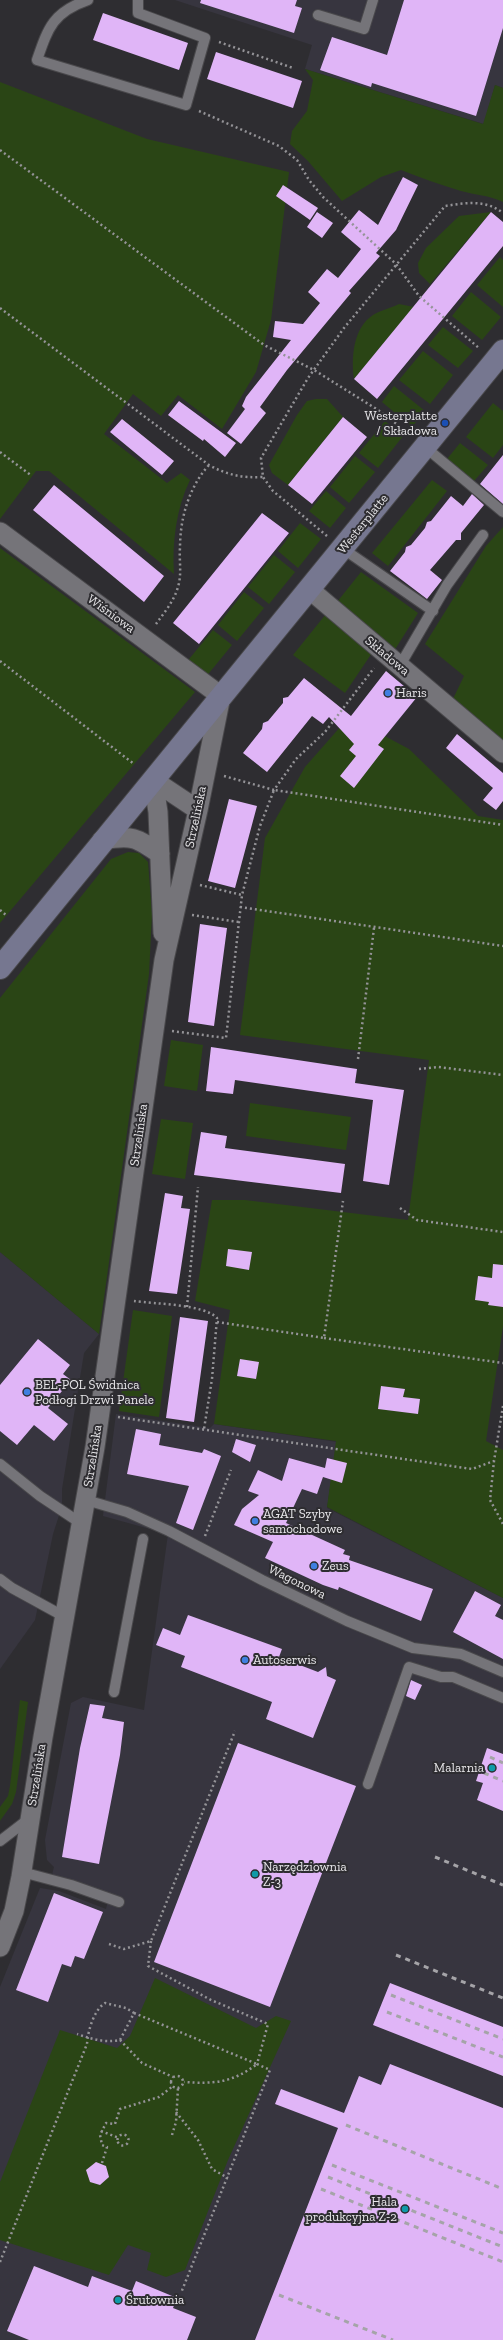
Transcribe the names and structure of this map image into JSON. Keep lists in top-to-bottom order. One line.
{"streets":{"main road":["Westerplatte"],"street":["Wiśniowa","Składowa","Strzelińska"],"lane":["Wagonowa"]},"crossings":[["Westerplatte","Wiśniowa"],["Westerplatte","Składowa"],["Westerplatte","Strzelińska"],["Wiśniowa","Strzelińska"],["Strzelińska","Wagonowa"]],"places":["Westerplatte / Składowa","Haris","BEL-POL Świdnica Podłogi Drzwi Panele","AGAT Szyby samochodowe","Zeus","Autoserwis","Malarnia","Narzędziownia Z-3","Hala produkcyjna Z-2","Śrutownia"]}
